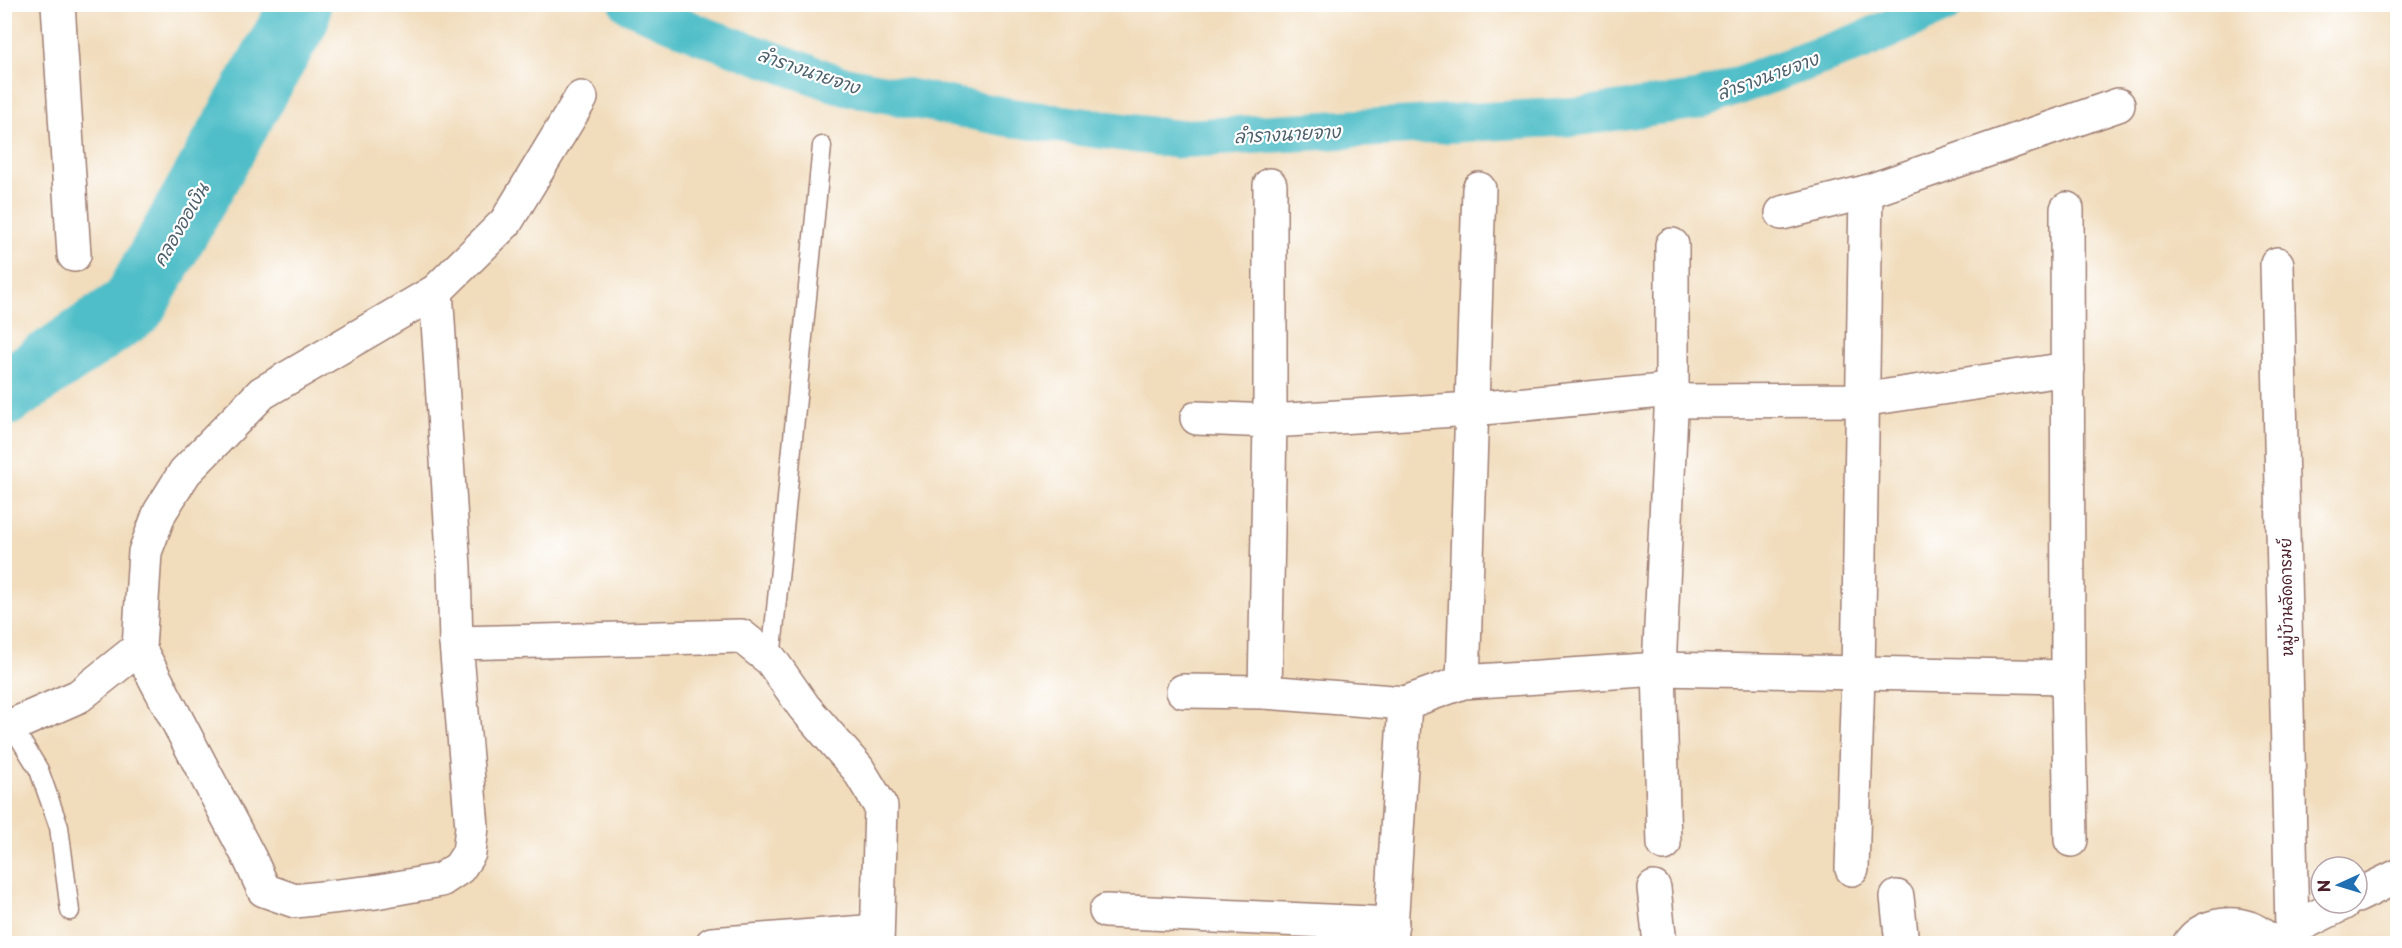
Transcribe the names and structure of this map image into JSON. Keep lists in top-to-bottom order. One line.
{"streets":{"street":["หมู่บ้านลัดดารมย์"]},"water":["ลำรางนายจาง","คลองออเงิน"],"north":"left"}
